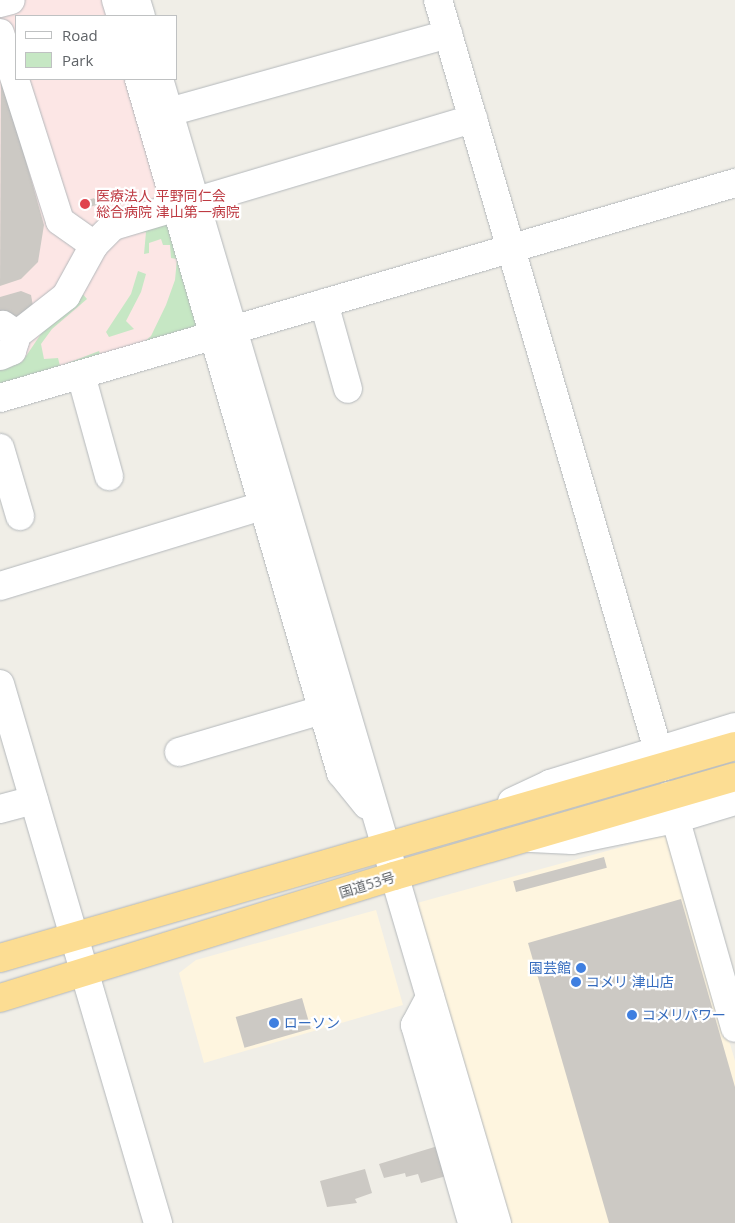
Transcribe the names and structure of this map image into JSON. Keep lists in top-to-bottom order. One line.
{"streets":{"highway":["国道53号"]},"places":["医療法人 平野同仁会 総合病院 津山第一病院","園芸館","コメリ 津山店","コメリパワー","ローソン"],"legend":["Road","Park"]}
